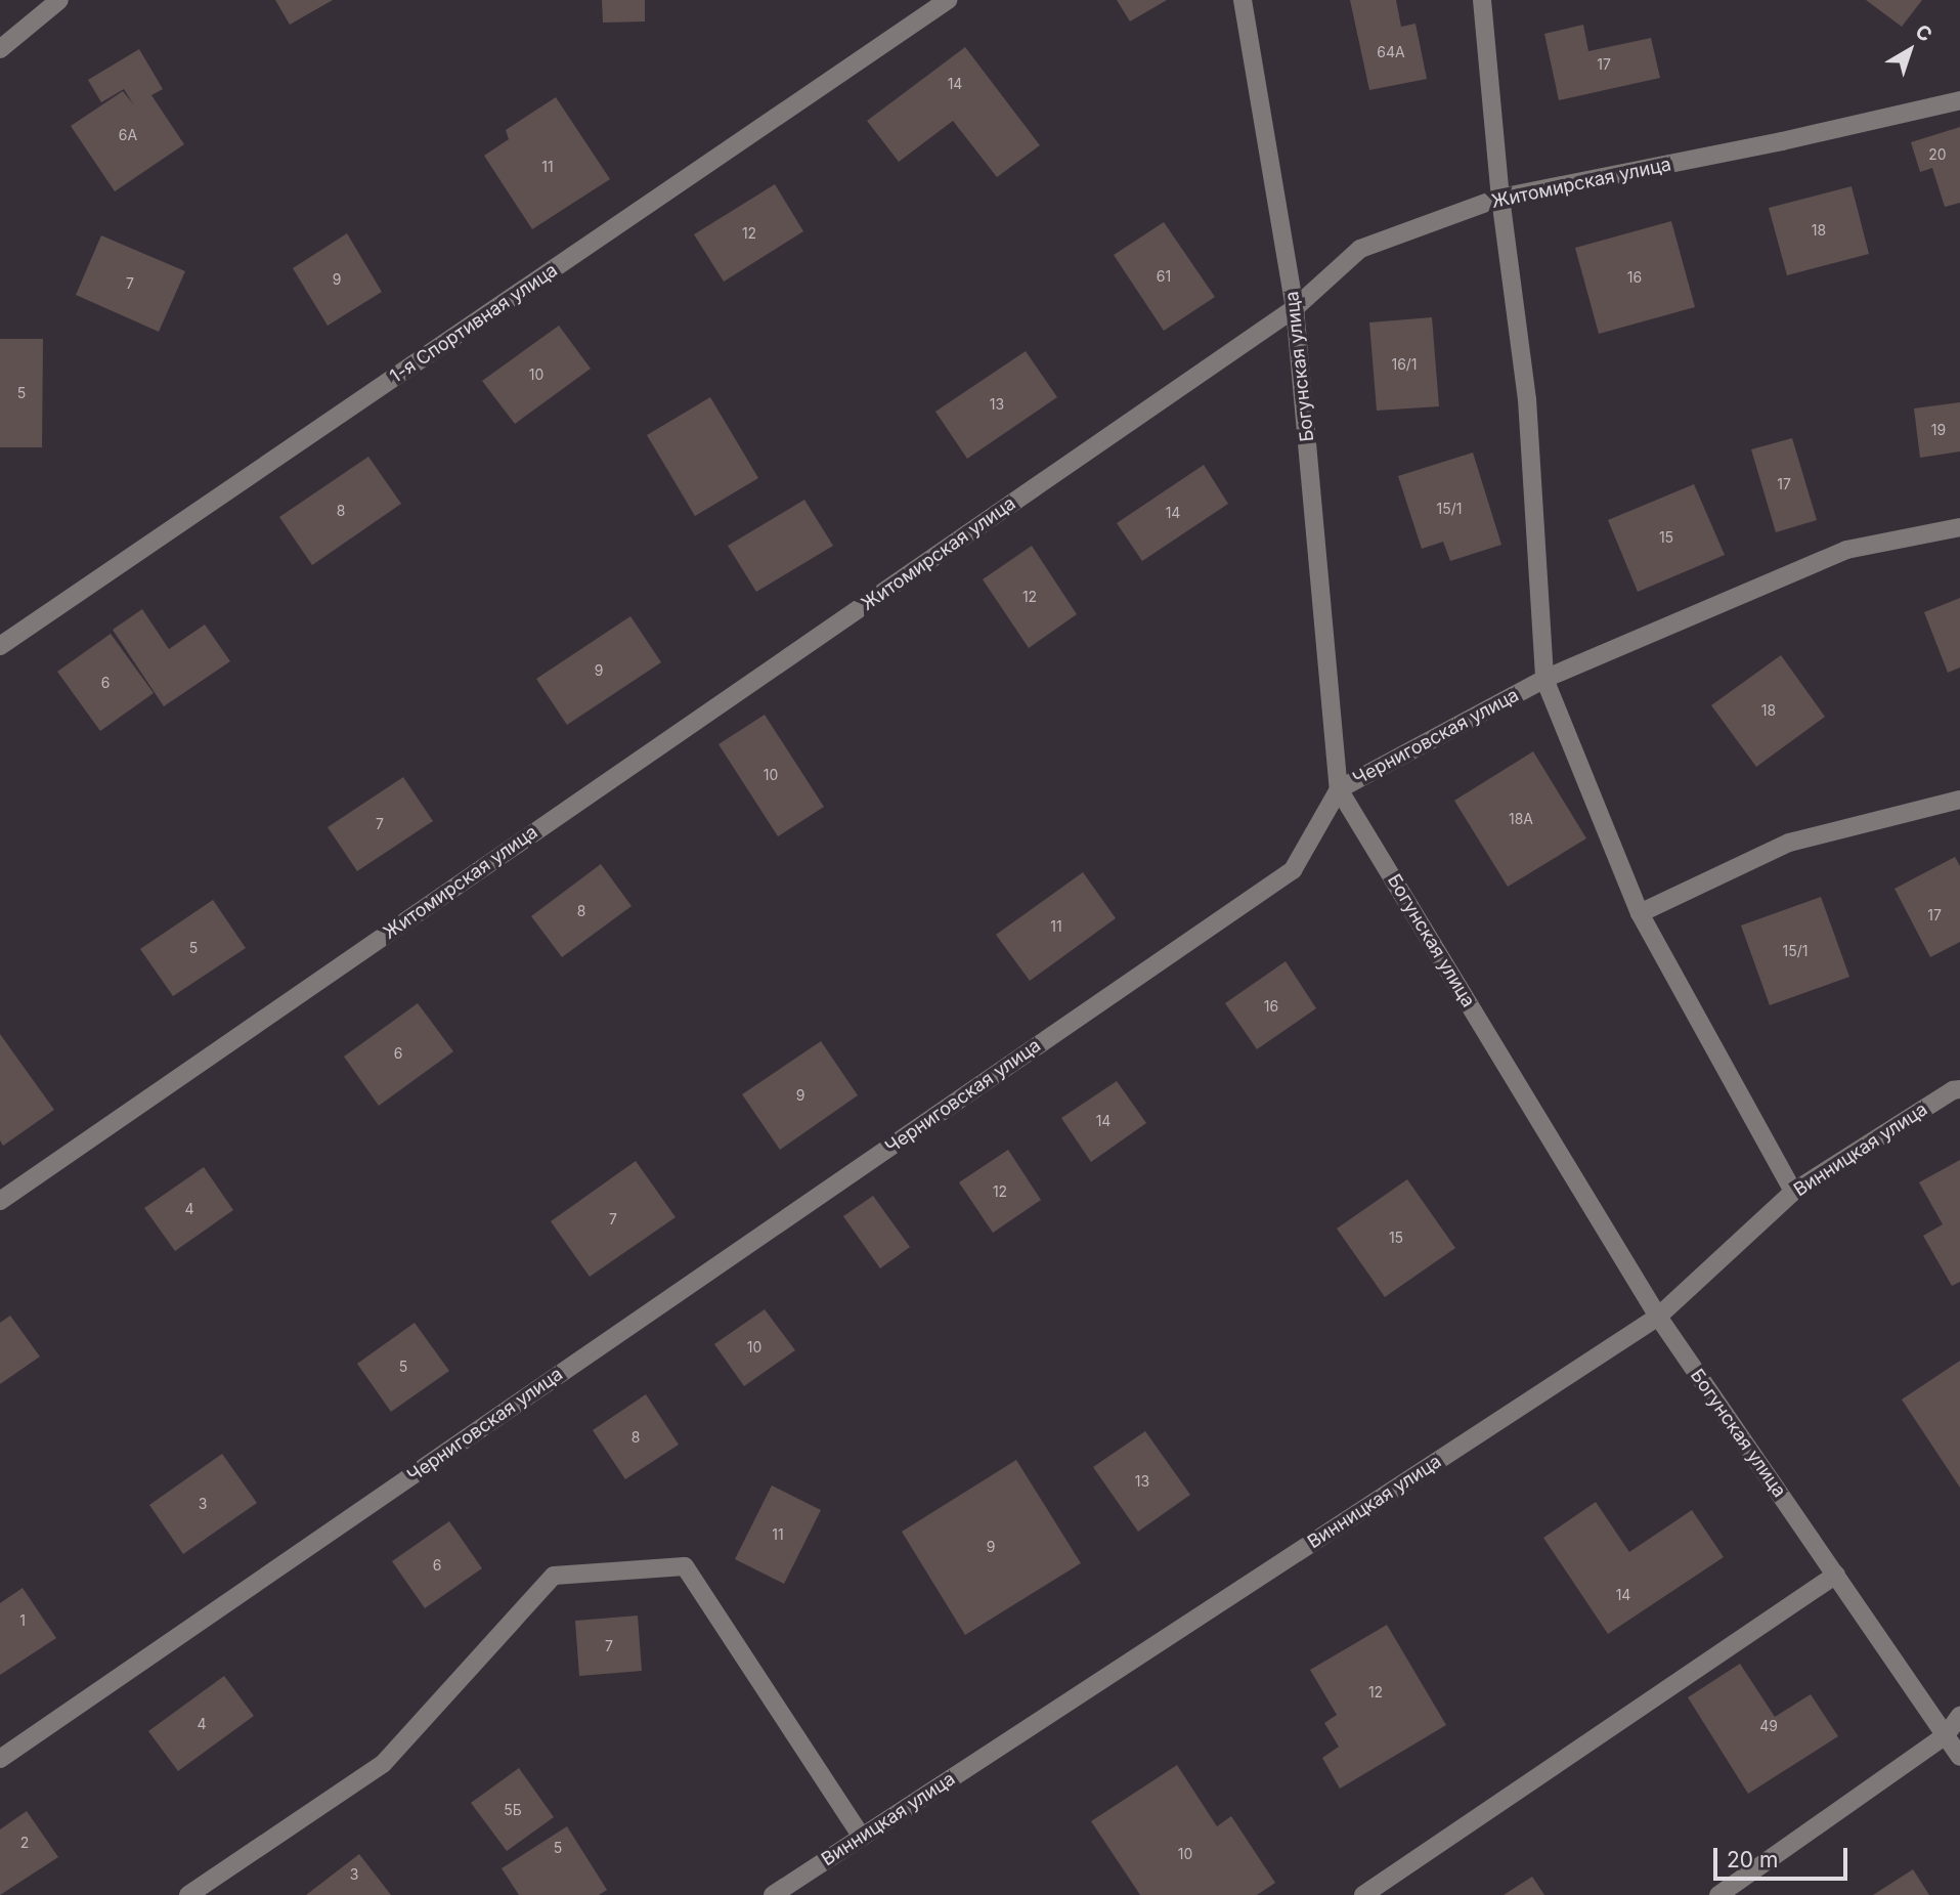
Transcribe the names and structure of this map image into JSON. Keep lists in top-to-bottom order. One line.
{"streets":{"street":["Житомирская улица","1-я Спортивная улица","Богунская улица","Черниговская улица","Винницкая улица"]},"crossings":[["Житомирская улица","Богунская улица"],["Богунская улица","Черниговская улица"],["Богунская улица","Винницкая улица"]],"house_numbers":["64А","17","14","6А","20","11","18","12","61","16","9","7","16/1","10","5","13","19","17","15/1","8","14","15","12","9","6","18","10","18А","7","8","17","11","5","15/1","16","6","9","14","12","4","7","15","10","5","8","13","3","11","9","6","14","1","7","12","4","49","5Б","2","5","10","3"],"scale_bar":"20 m","north":"top right"}
